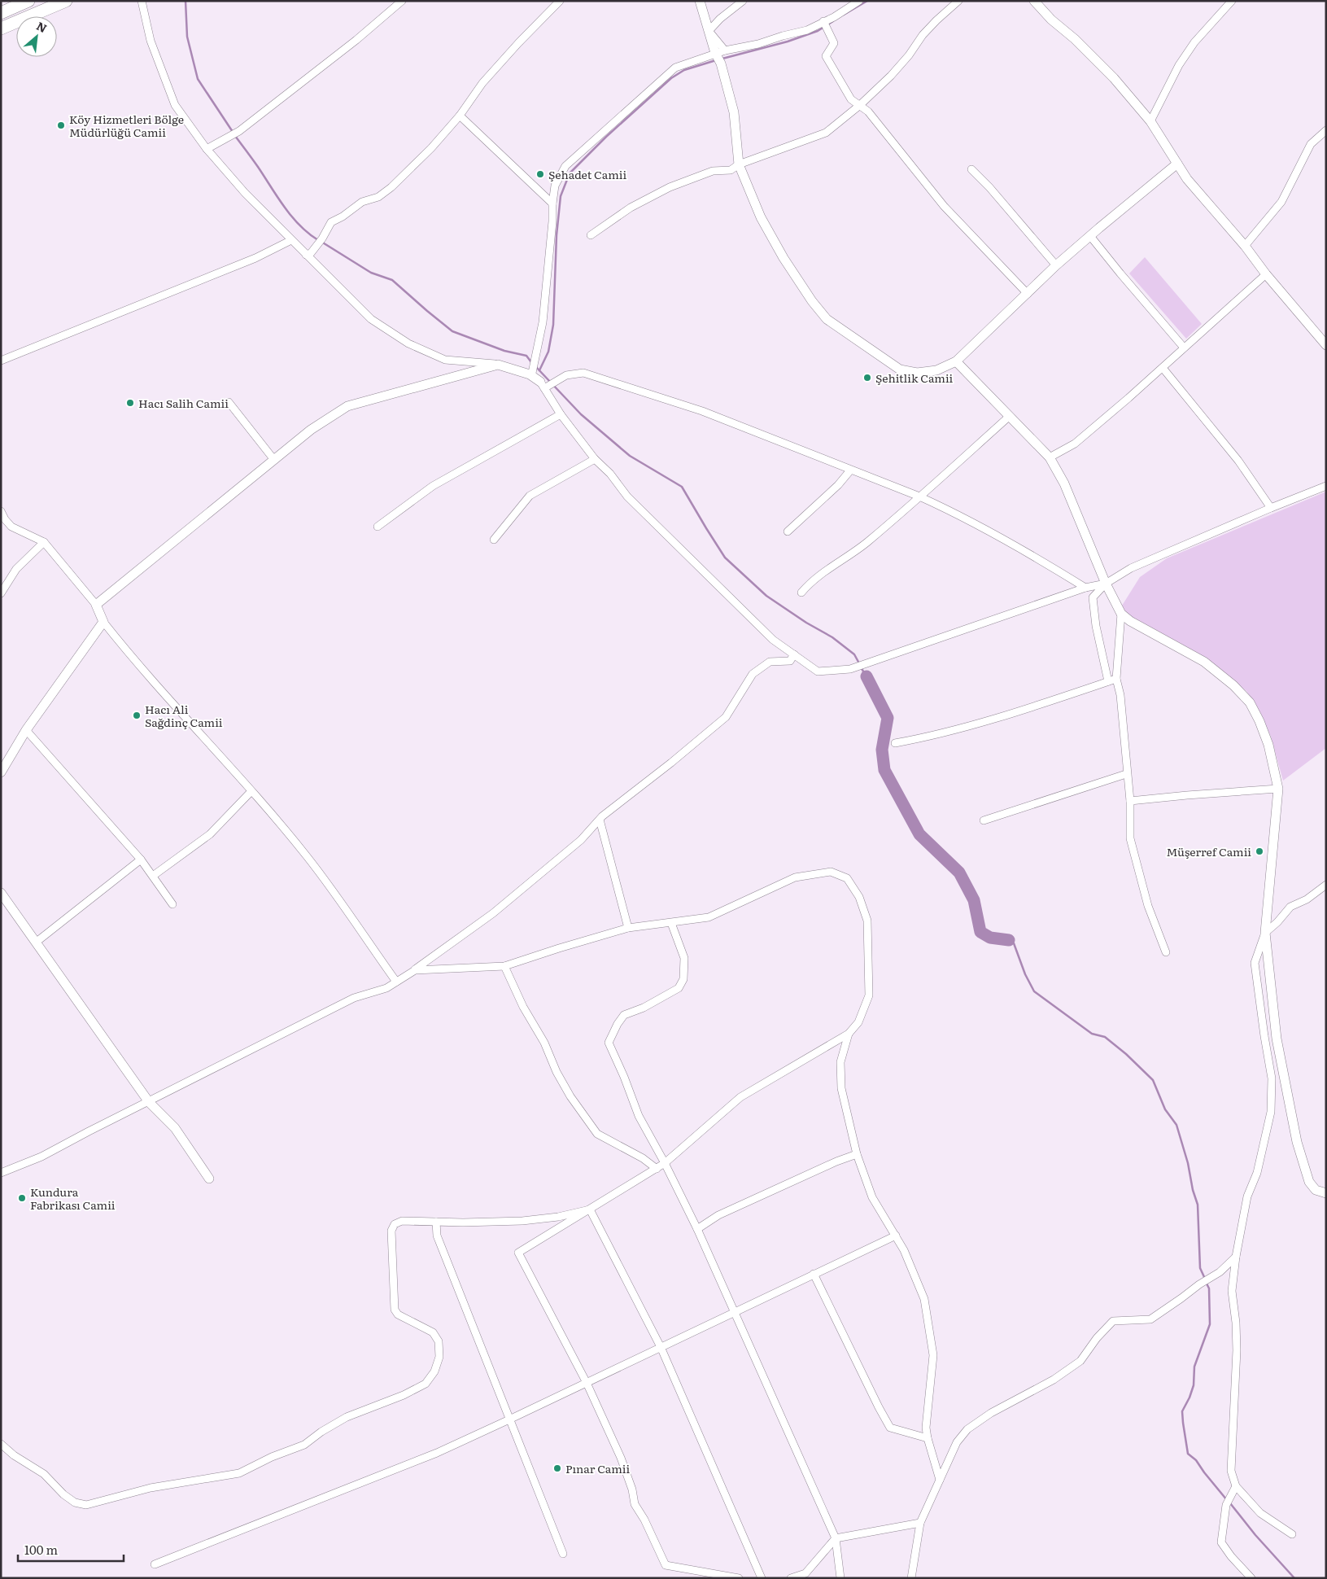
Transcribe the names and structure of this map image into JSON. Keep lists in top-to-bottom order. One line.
{"places":["Köy Hizmetleri Bölge Müdürlüğü Camii","Şehadet Camii","Şehitlik Camii","Hacı Salih Camii","Hacı Ali Sağdinç Camii","Müşerref Camii","Kundura Fabrikası Camii","Pınar Camii"],"scale_bar":"100 m","north":"top right"}
